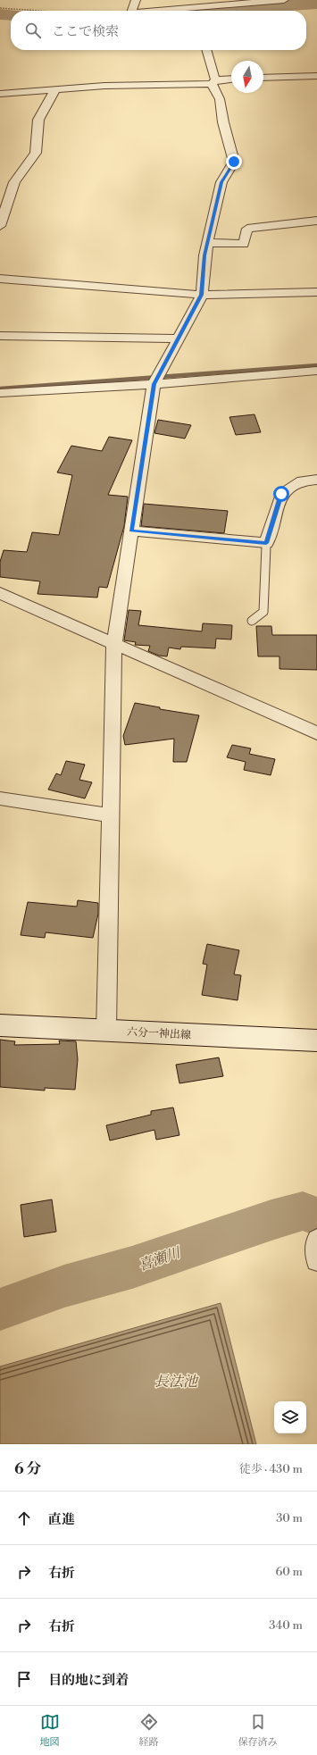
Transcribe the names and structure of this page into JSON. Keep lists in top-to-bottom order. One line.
{"streets":{"main road":["六分一神出線"]},"water":["喜瀬川","長法池"],"north":"bottom","page":{"search":"ここで検索","heading":["6 分","徒歩 · 430 m"],"list":[["直進","30 m"],["右折","60 m"],["右折","340 m"],"目的地に到着"],"nav":["地図","経路","保存済み"]}}
